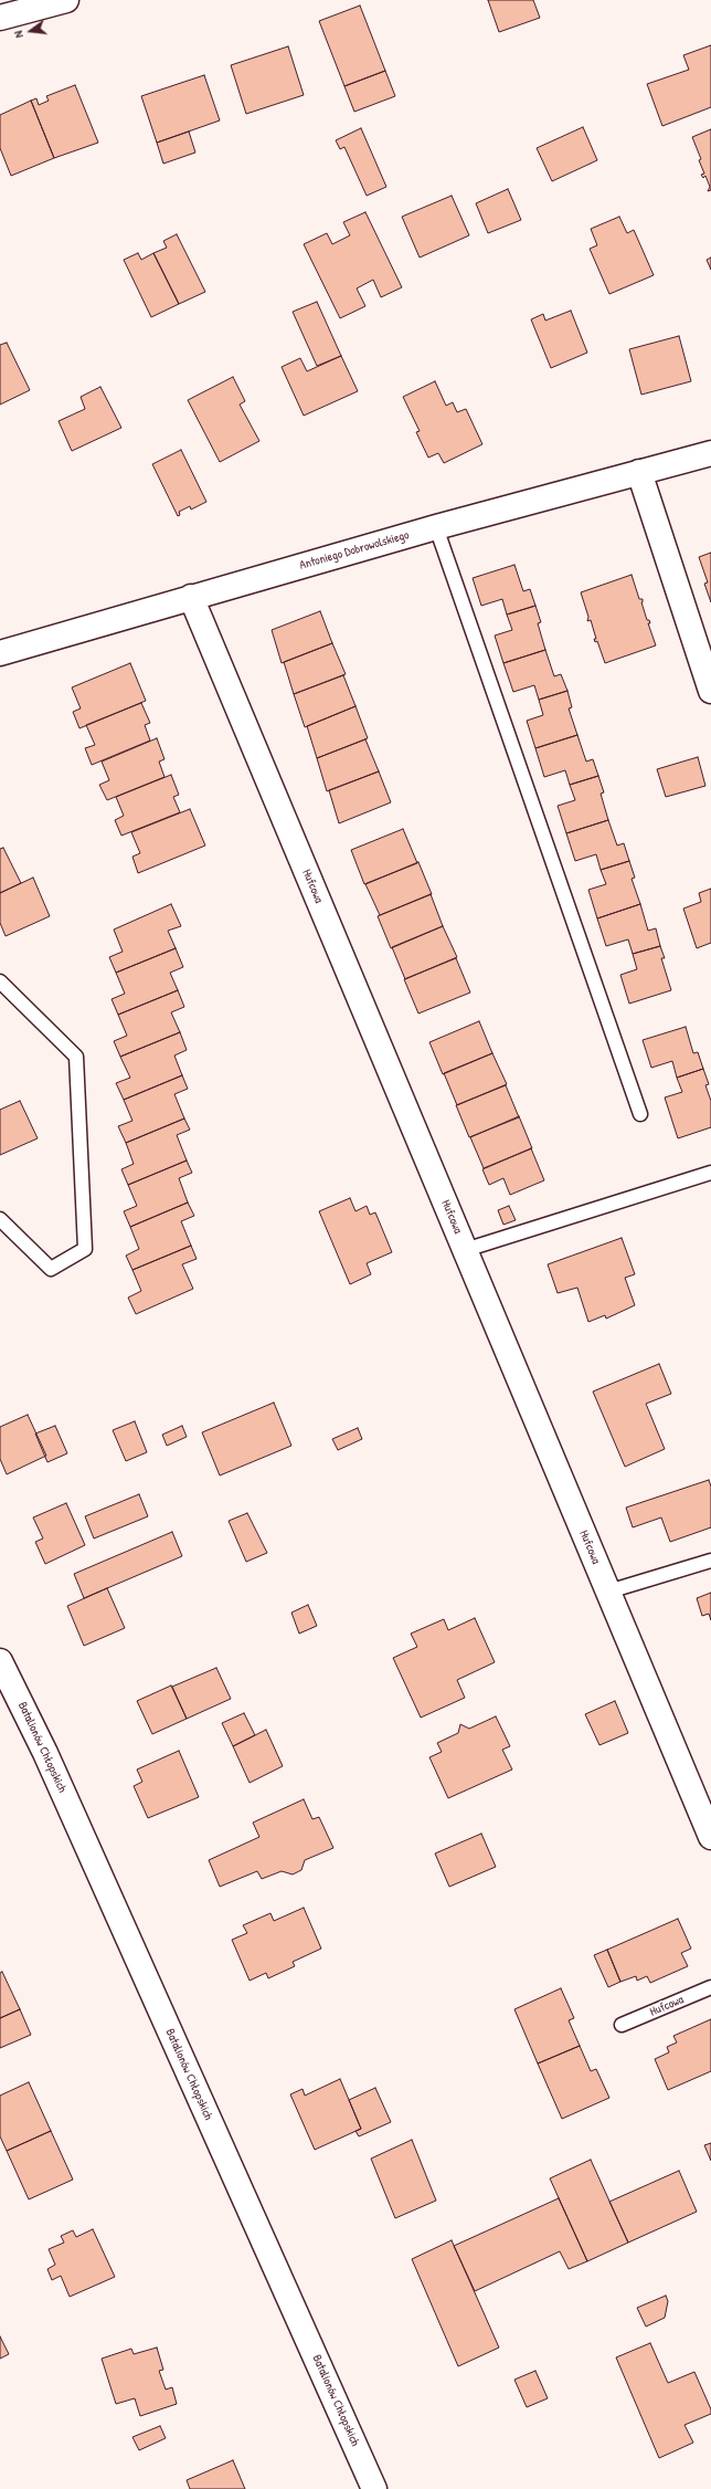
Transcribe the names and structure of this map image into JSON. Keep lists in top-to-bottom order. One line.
{"streets":{"street":["Antoniego Dobrowolskiego","Hufcowa","Batalionów Chłopskich"]},"crossings":[["Antoniego Dobrowolskiego","Hufcowa"]],"north":"left"}
